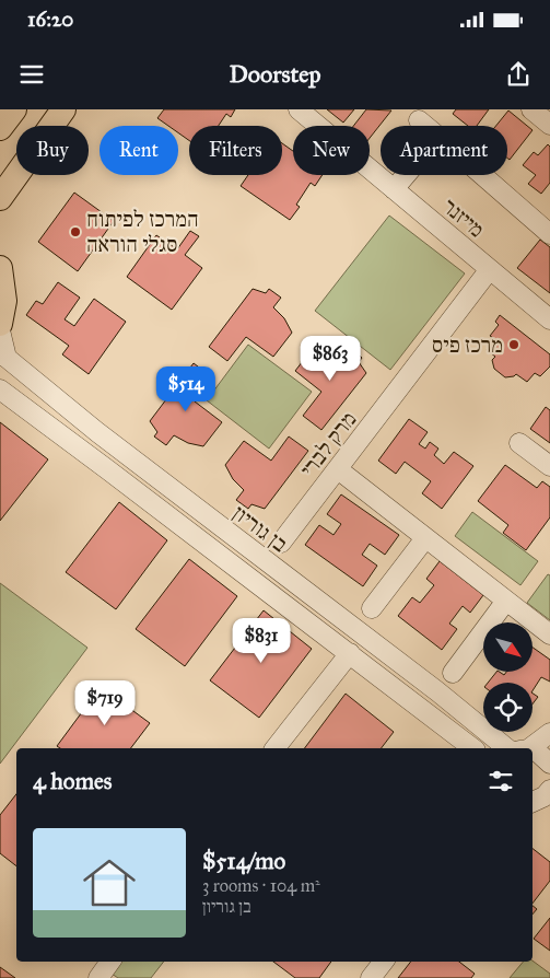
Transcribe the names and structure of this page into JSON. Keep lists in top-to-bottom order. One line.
{"streets":{"street":["מייזנר","מרק לברי","בן גוריון"]},"crossings":[["מייזנר","מרק לברי"]],"places":["המרכז לפיתוח סגלי הוראה","מרכז פיס"],"north":"bottom right","page":{"status":"16:20","header":"Doorstep","chip":["Buy","Rent","Filters","New","Apartment"],"price":["$863","$514","$831","$719"],"heading":"4 homes","list":[{"name":"$514/mo","note":"3 rooms · 104 m² · בן גוריון"}]}}
